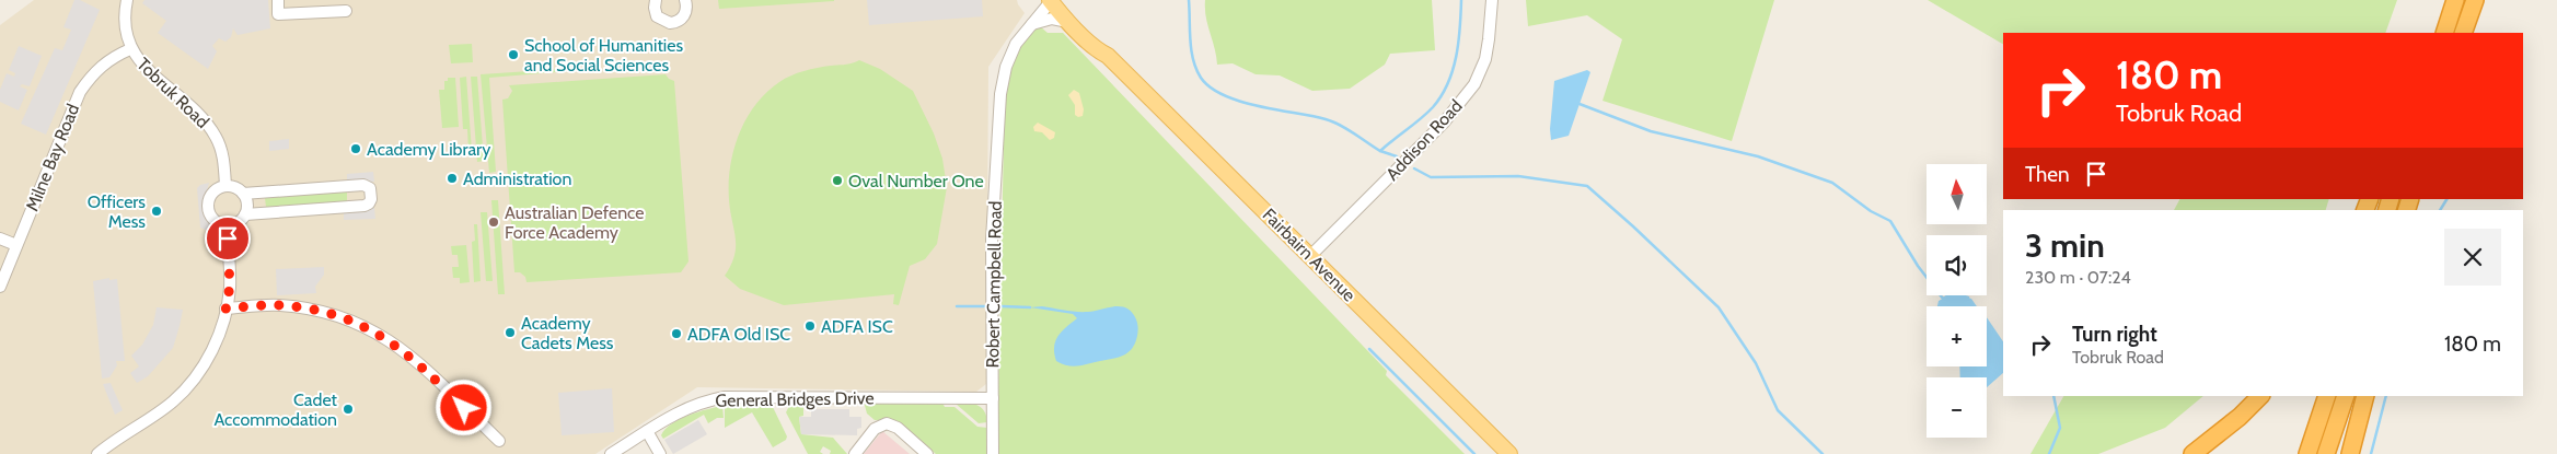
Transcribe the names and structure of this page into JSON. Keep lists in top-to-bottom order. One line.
{"streets":{"main road":["Fairbairn Avenue"],"street":["Tobruk Road","Addison Road","Milne Bay Road","Robert Campbell Road","General Bridges Drive"]},"crossings":[["Tobruk Road","Milne Bay Road"],["Addison Road","Fairbairn Avenue"],["Fairbairn Avenue","Robert Campbell Road"],["Robert Campbell Road","General Bridges Drive"]],"places":["School of Humanities and Social Sciences","Academy Library","Administration","Oval Number One","Officers Mess","Australian Defence Force Academy","ADFA ISC","Academy Cadets Mess","ADFA Old ISC","Cadet Accommodation"],"north":"top","page":{"turn":["180 m","Tobruk Road"],"then":"Then","map_buttons":["+","−"],"heading":["3 min","230 m · 07:24"],"list":[{"name":"Turn right","note":"Tobruk Road","value":"180 m"}]}}
